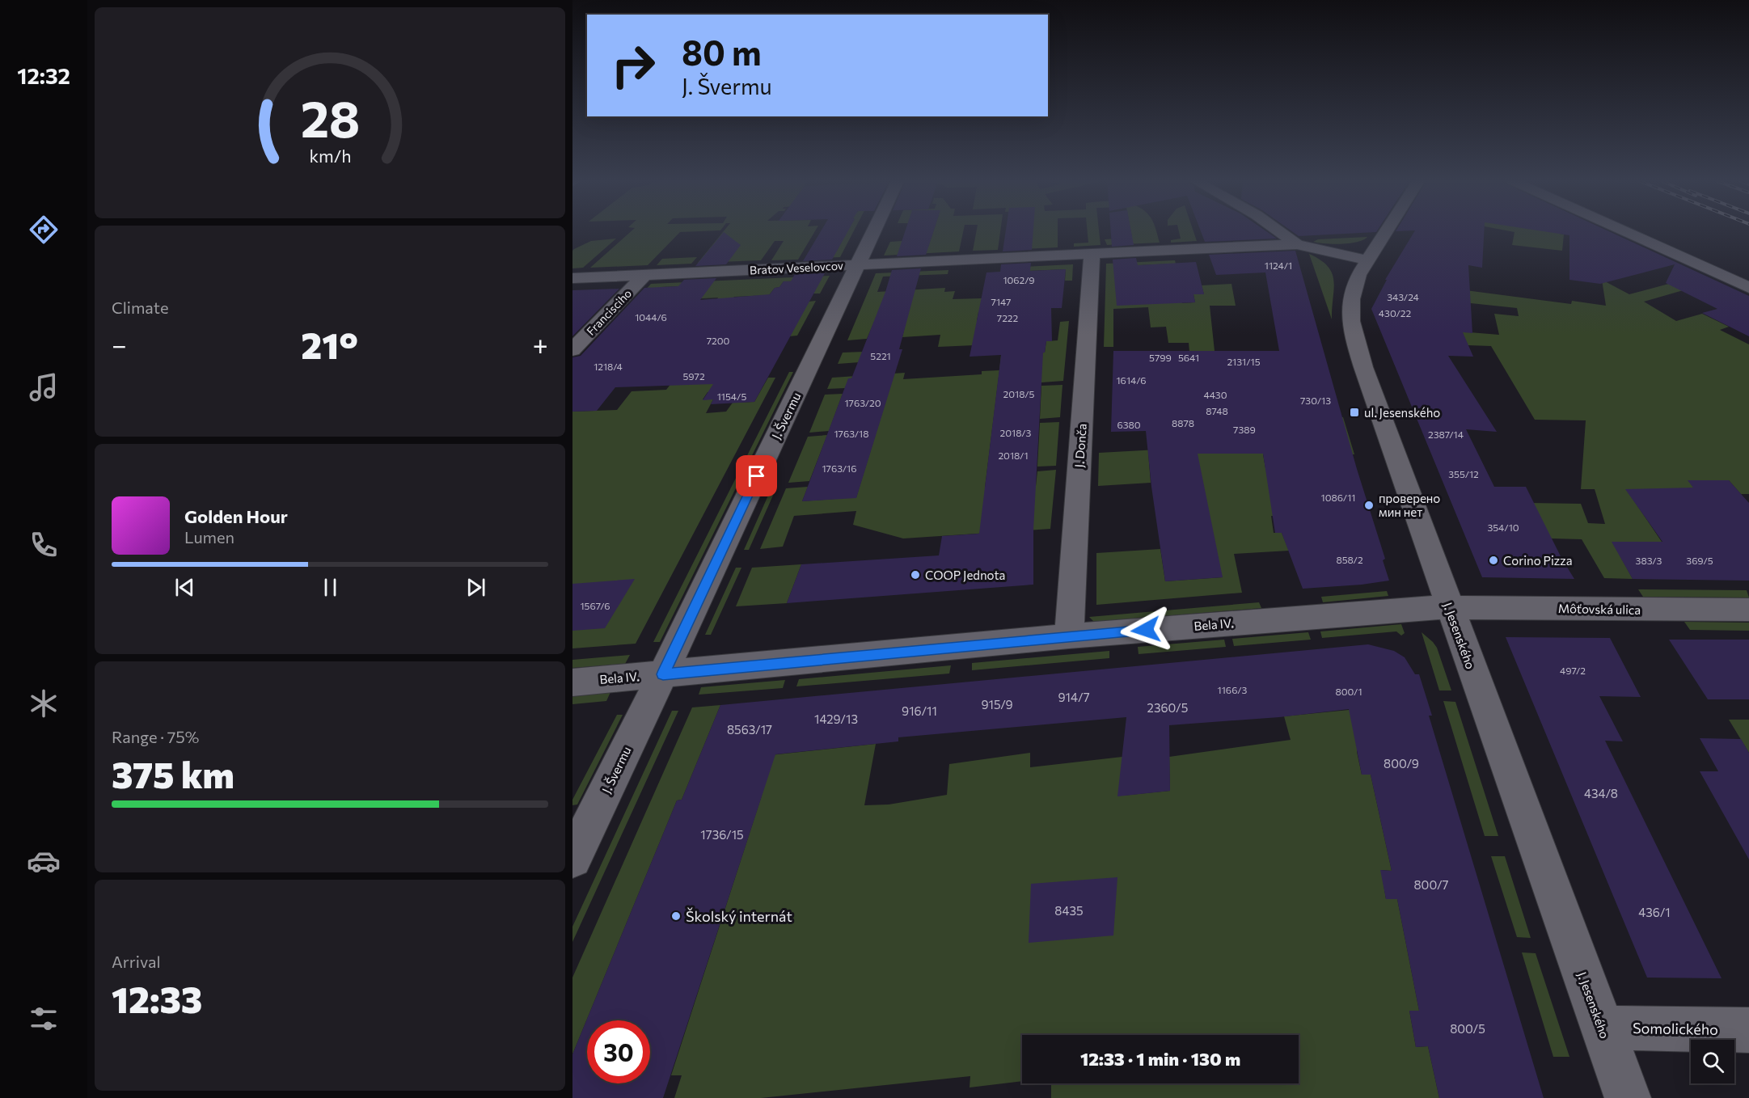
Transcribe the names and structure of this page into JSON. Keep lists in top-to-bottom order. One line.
{"streets":{"street":["Bratov Veselovcov","Francisciho","J. Švermu","J. Donča","Môťovská ulica","Bela IV.","J. Jesenského","Somolického"]},"crossings":[["Bratov Veselovcov","Francisciho"],["Bratov Veselovcov","J. Švermu"],["Bratov Veselovcov","J. Donča"],["Bratov Veselovcov","J. Jesenského"],["J. Švermu","Bela IV."],["J. Donča","Bela IV."],["Môťovská ulica","Bela IV."],["Môťovská ulica","J. Jesenského"],["Bela IV.","J. Jesenského"],["J. Jesenského","Somolického"]],"places":{"transit":["ul. Jesenského"],"other":["проверено мин нет","Corino Pizza","COOP Jednota","Školský internát"]},"house_numbers":["1124/1","1062/9","343/24","7147","430/22","1044/6","7222","7200","5221","5799","5641","2131/15","1218/4","5972","1614/6","2018/5","4430","1154/5","730/13","1763/20","8748","8878","6380","7389","2018/3","1763/18","2387/14","2018/1","1763/16","355/12","1086/11","354/10","858/2","383/3","369/5","1567/6","497/2","1166/3","800/1","914/7","915/9","2360/5","916/11","1429/13","8563/17","800/9","434/8","1736/15","800/7","8435","436/1","800/5"],"page":{"tabs":"12:32","turn":["80 m","J. Švermu"],"tile":["Climate",["Range · 75%","375 km"],["Arrival","12:33"]],"heat":["−","21°","+"],"song":["Golden Hour","Lumen"],"limit":"30","trip":"12:33 · 1 min · 130 m","gauge":["28","km/h"]}}
